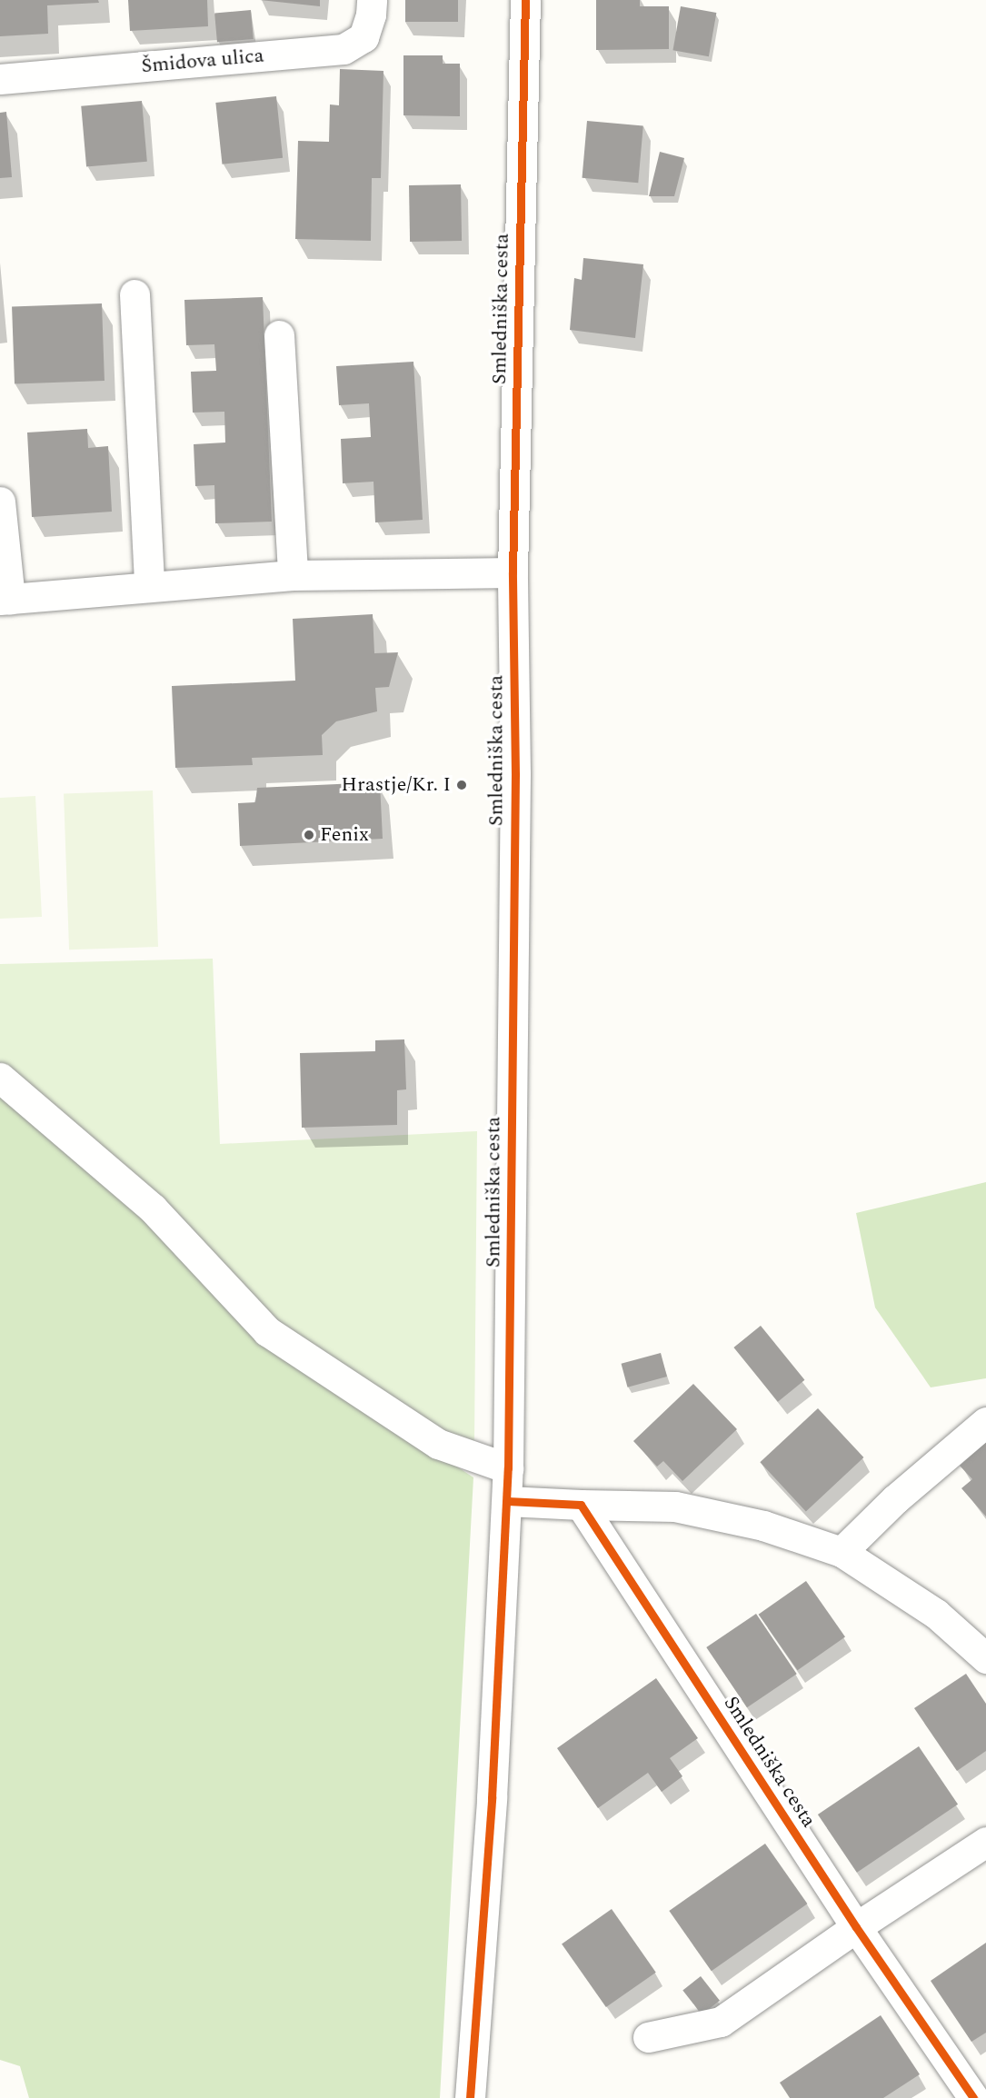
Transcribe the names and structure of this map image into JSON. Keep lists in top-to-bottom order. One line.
{"streets":{"street":["Šmidova ulica","Smledniška cesta"]},"places":["Hrastje/Kr. I","Fenix"]}
